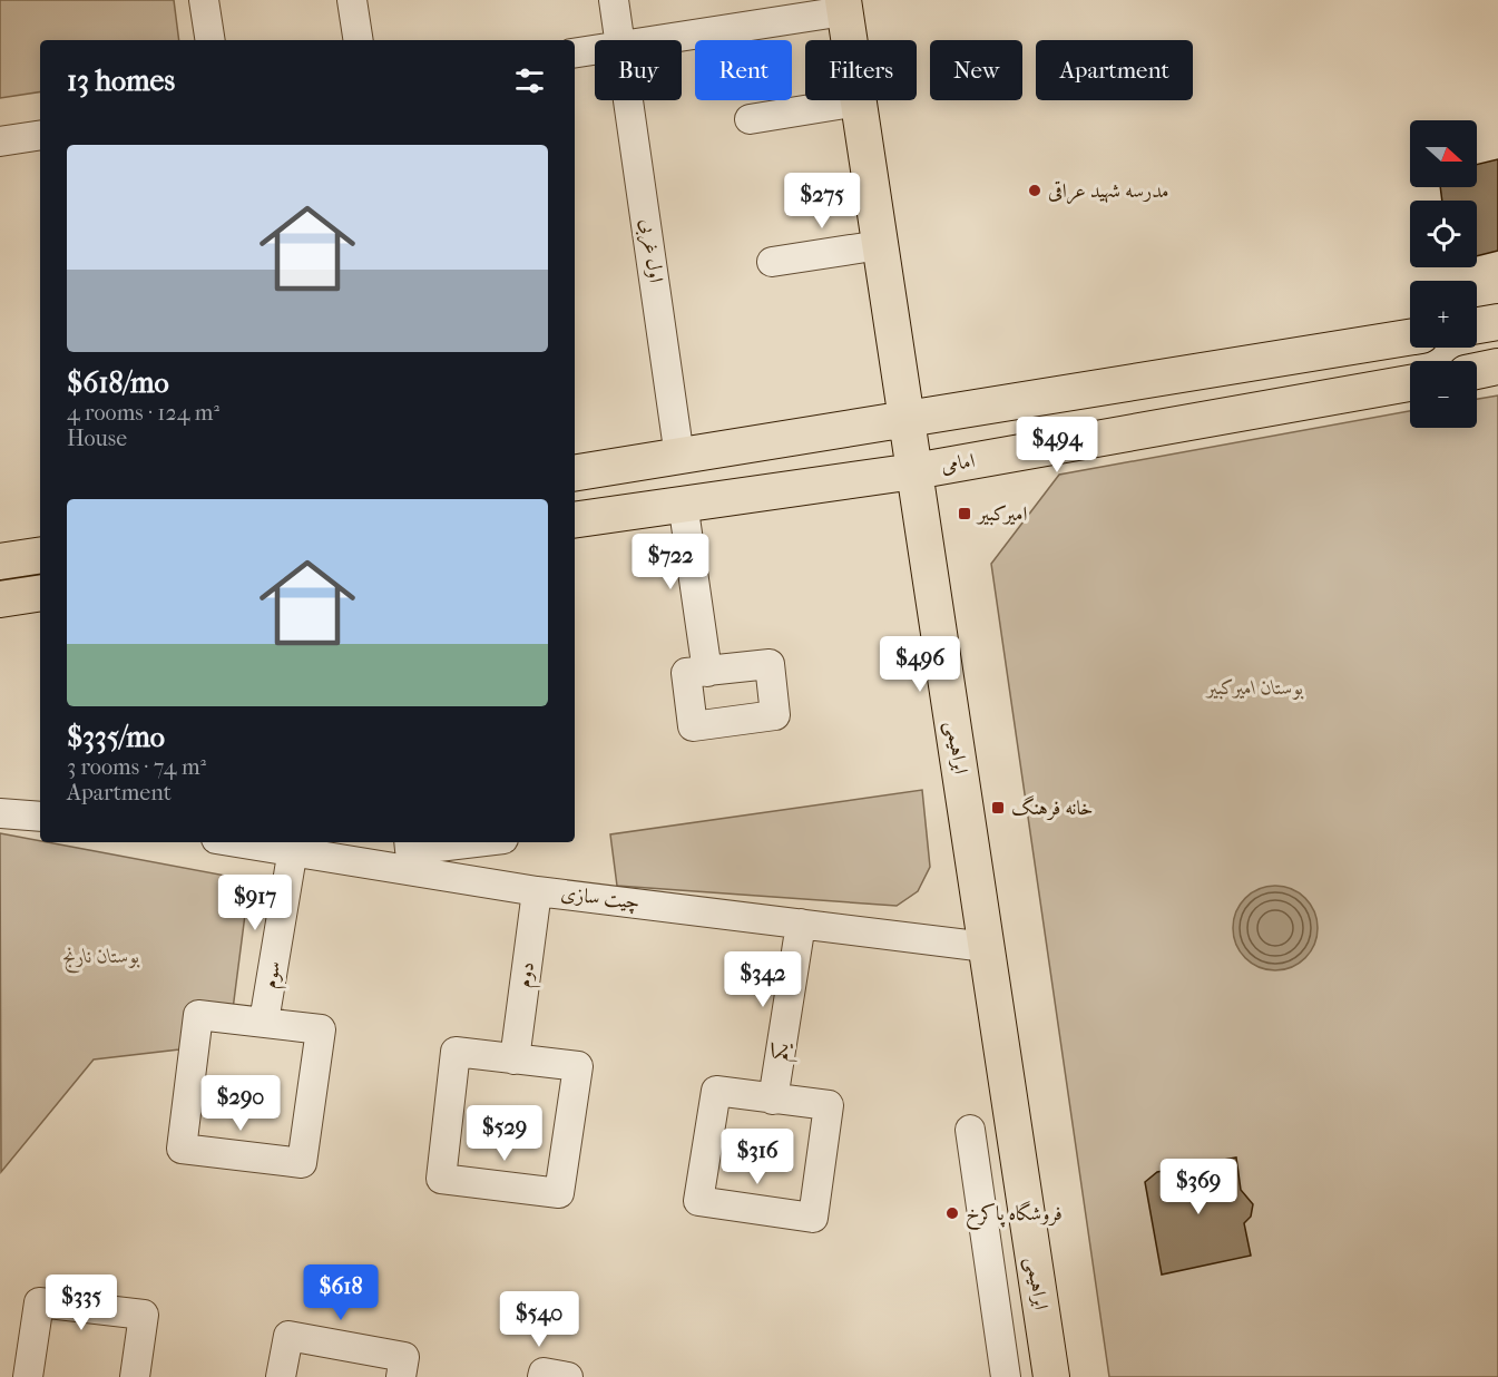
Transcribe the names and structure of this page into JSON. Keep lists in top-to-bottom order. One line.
{"streets":{"main road":["امامی","ابراهیمی"],"street":["اول غربی","چیت سازی","سوم","دوم","یکم"]},"crossings":[["امامی","ابراهیمی"],["ابراهیمی","چیت سازی"],["چیت سازی","سوم"],["چیت سازی","دوم"],["چیت سازی","یکم"]],"parks":["بوستان امیرکبیر","بوستان نارنج"],"places":{"other":["مدرسه شهید عراقی","فروشگاه پاکرخ"],"transit":["امیرکبیر","خانه فرهنگ"]},"north":"right","page":{"chip":["Buy","Rent","Filters","New","Apartment"],"heading":"13 homes","map_buttons":["+","−"],"list":[{"name":"$618/mo","note":"4 rooms · 124 m² · House"},{"name":"$335/mo","note":"3 rooms · 74 m² · Apartment"}],"price":["$275","$494","$722","$496","$917","$342","$290","$529","$316","$369","$618","$335","$540"]}}
